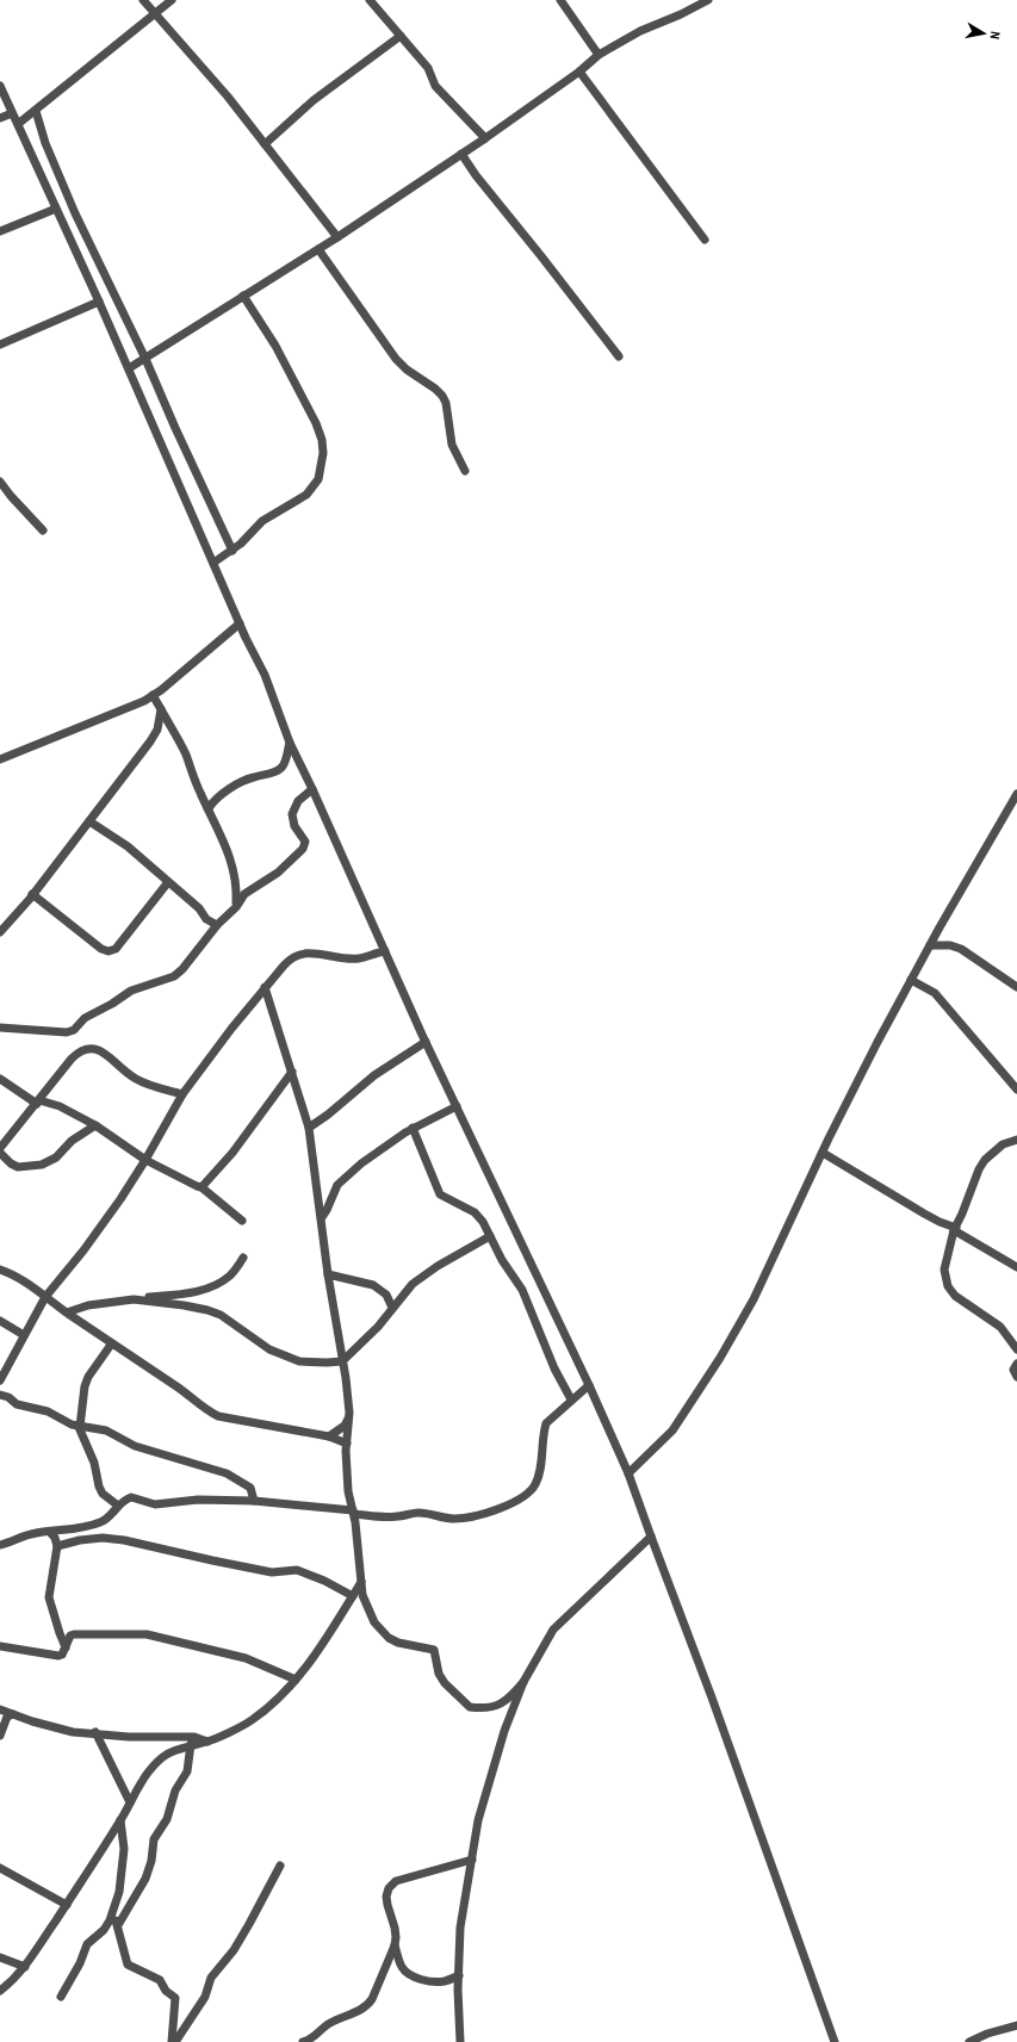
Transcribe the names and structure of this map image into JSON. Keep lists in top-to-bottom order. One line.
{"north":"right"}
